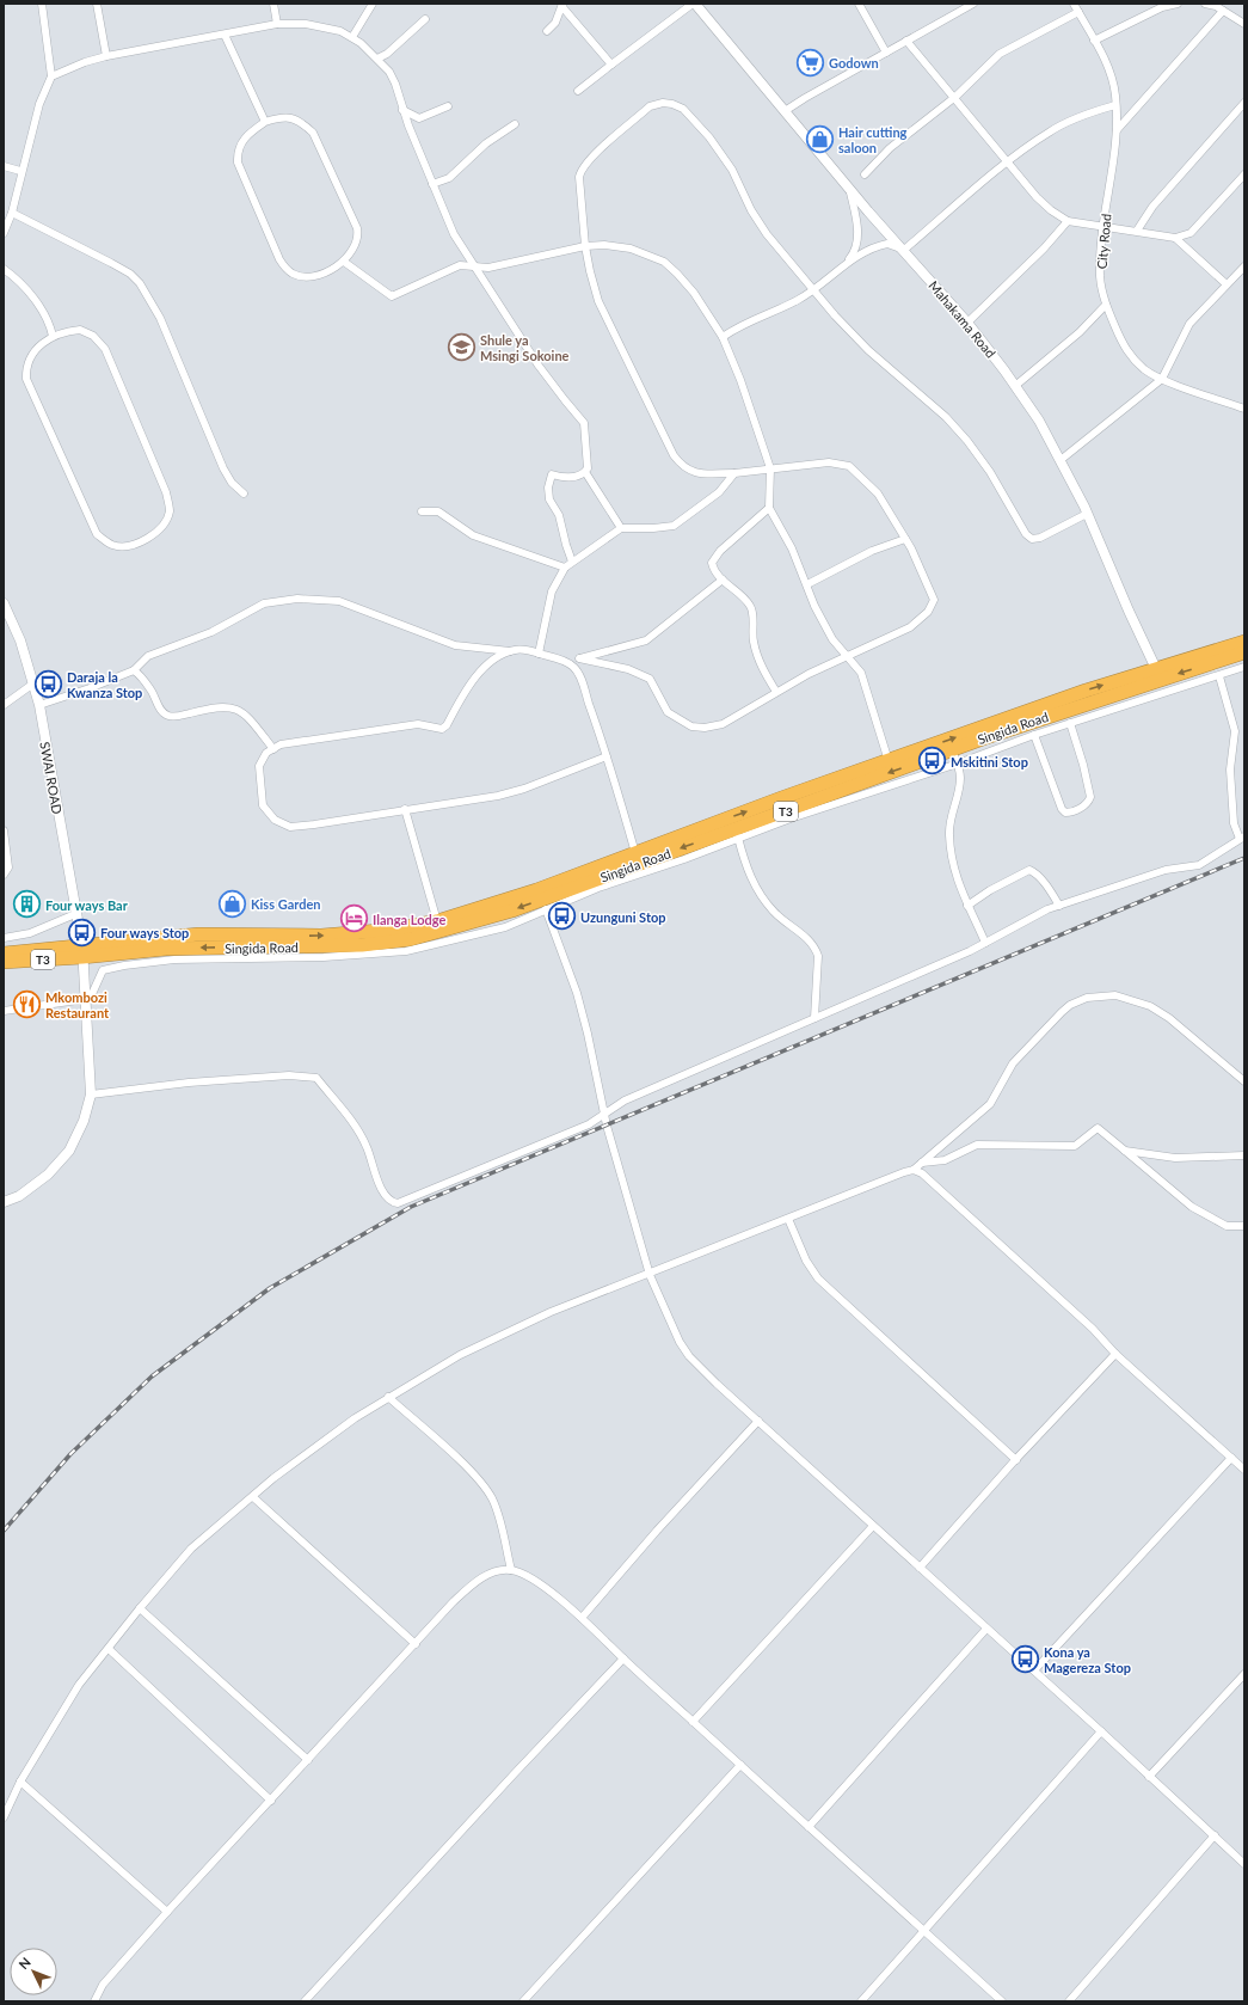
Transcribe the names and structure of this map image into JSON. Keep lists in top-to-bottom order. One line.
{"streets":{"highway":["Singida Road","T3"],"street":["City Road","Mahakama Road","SWAI ROAD"]},"crossings":[["Mahakama Road","Singida Road"],["Singida Road","SWAI ROAD"]],"places":{"supermarket":["Godown"],"shop":["Hair cutting saloon","Kiss Garden"],"school or university":["Shule ya Msingi Sokoine"],"bus stop":["Daraja la Kwanza Stop","Mskitini Stop","Uzunguni Stop","Four ways Stop","Kona ya Magereza Stop"],"building":["Four ways Bar"],"hotel":["Ilanga Lodge"],"restaurant":["Mkombozi Restaurant"]},"north":"top left"}
